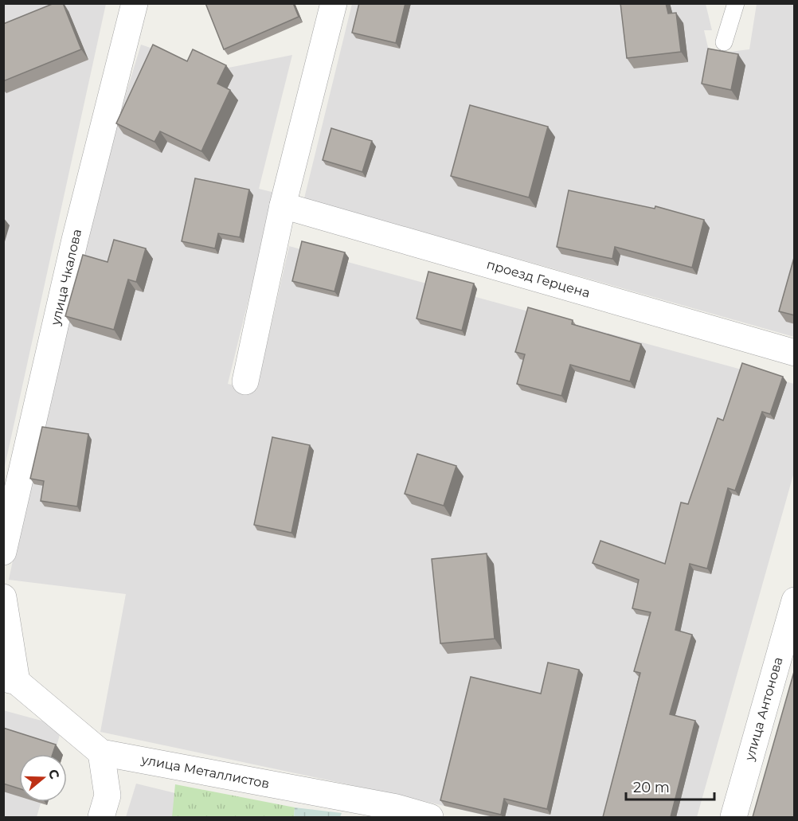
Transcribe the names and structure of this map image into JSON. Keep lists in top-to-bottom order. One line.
{"streets":{"street":["улица Чкалова","проезд Герцена","улица Антонова","улица Металлистов"]},"scale_bar":"20 m","north":"right"}
